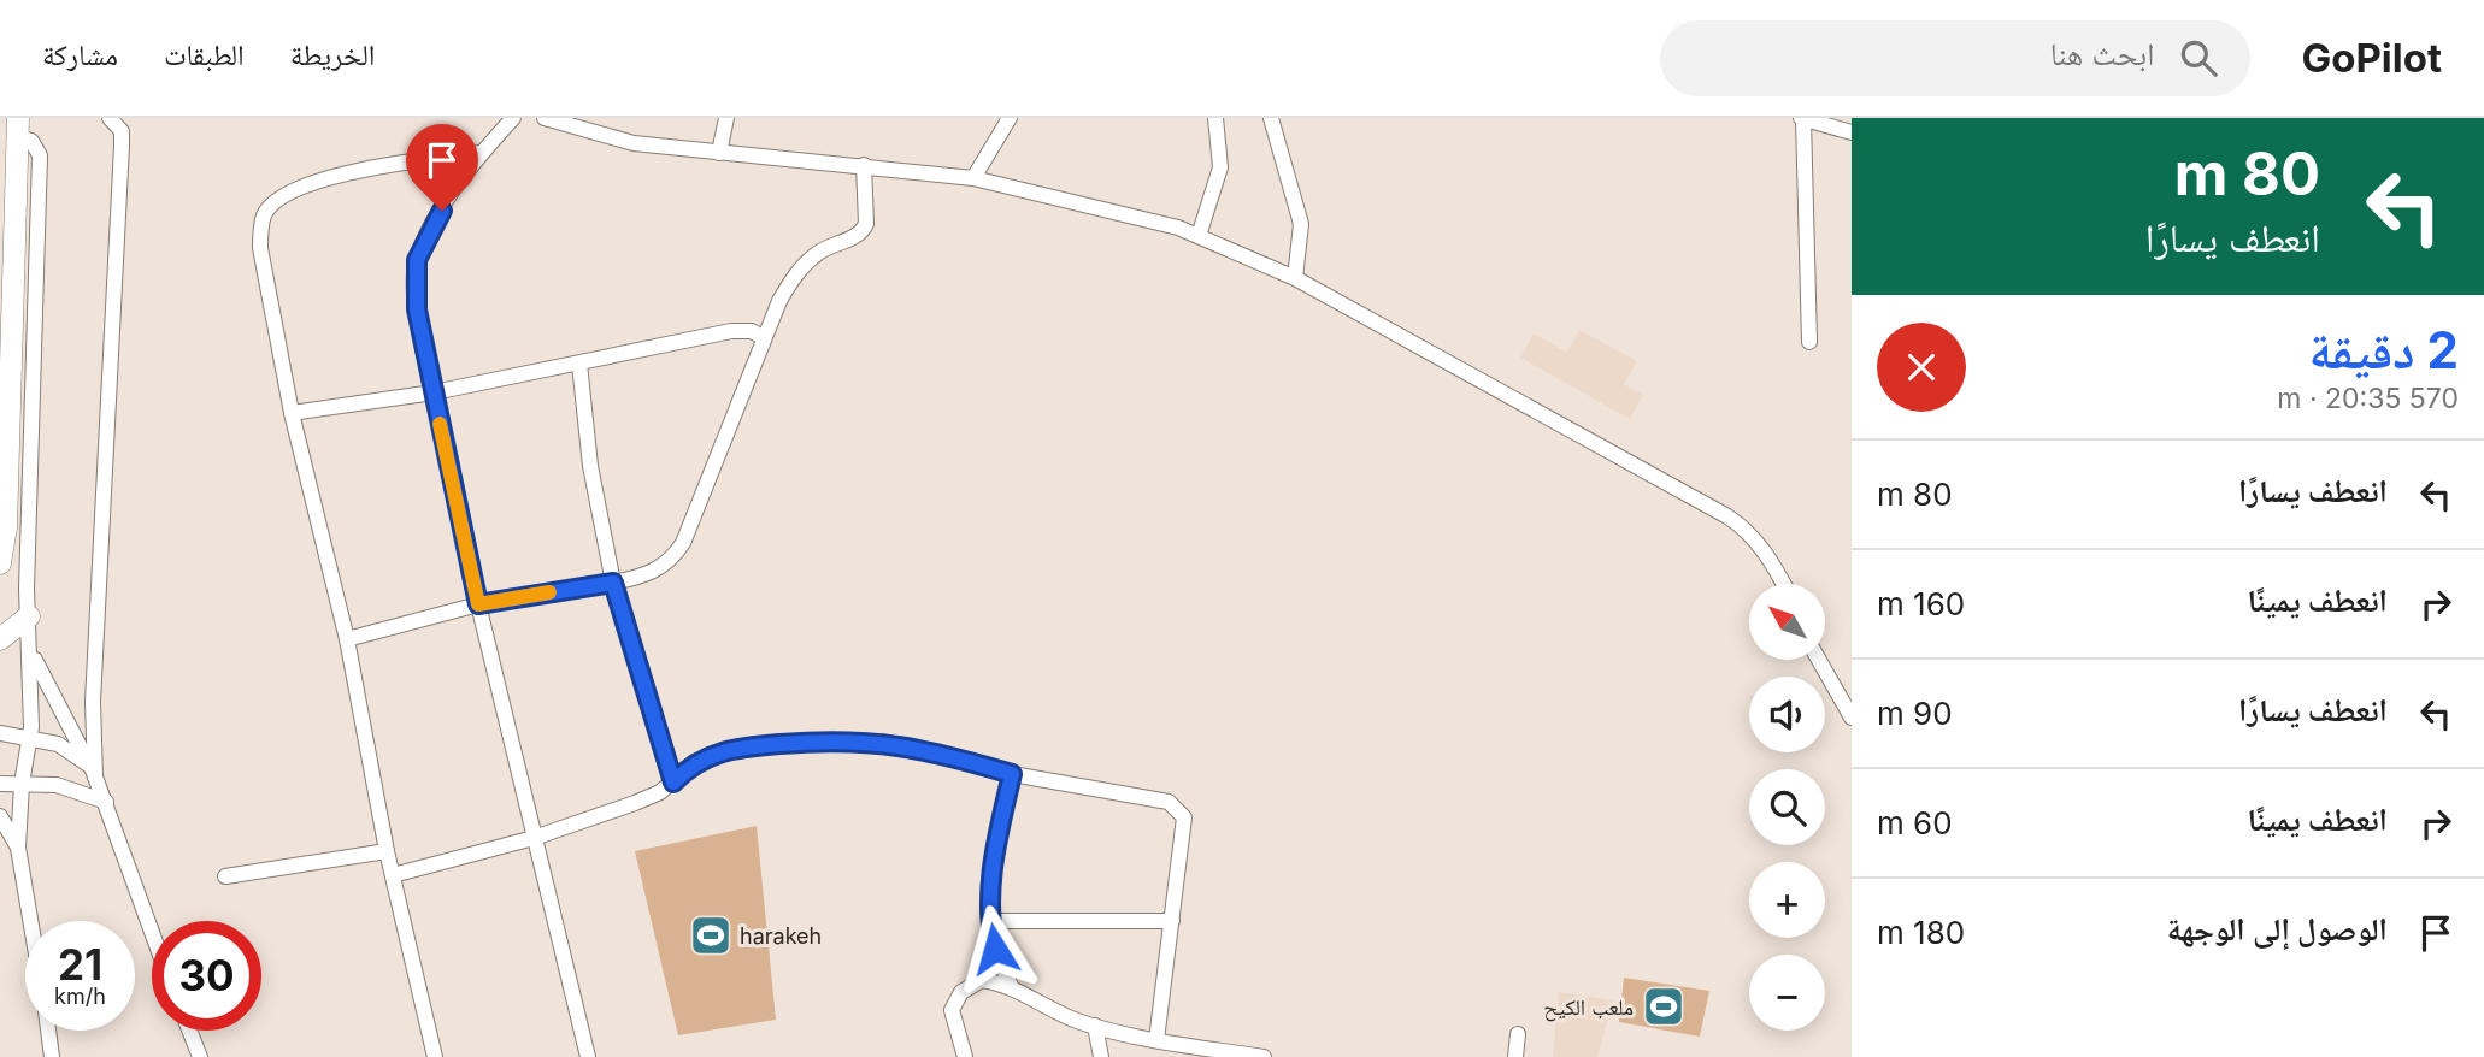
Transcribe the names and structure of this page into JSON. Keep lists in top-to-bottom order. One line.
{"places":{"sports":["harakeh","ملعب الكيح"]},"north":"top left","page":{"header":"GoPilot","search":"ابحث هنا","nav":["الخريطة","الطبقات","مشاركة"],"turn":["80 m","انعطف يسارًا"],"heading":["2 دقيقة","570 m · 20:35"],"list":[{"name":"انعطف يسارًا","value":"80 m"},{"name":"انعطف يمينًا","value":"160 m"},{"name":"انعطف يسارًا","value":"90 m"},{"name":"انعطف يمينًا","value":"60 m"},{"name":"الوصول إلى الوجهة","value":"180 m"}],"map_buttons":["+","−"],"speed":"21 km/h","limit":"30"}}
